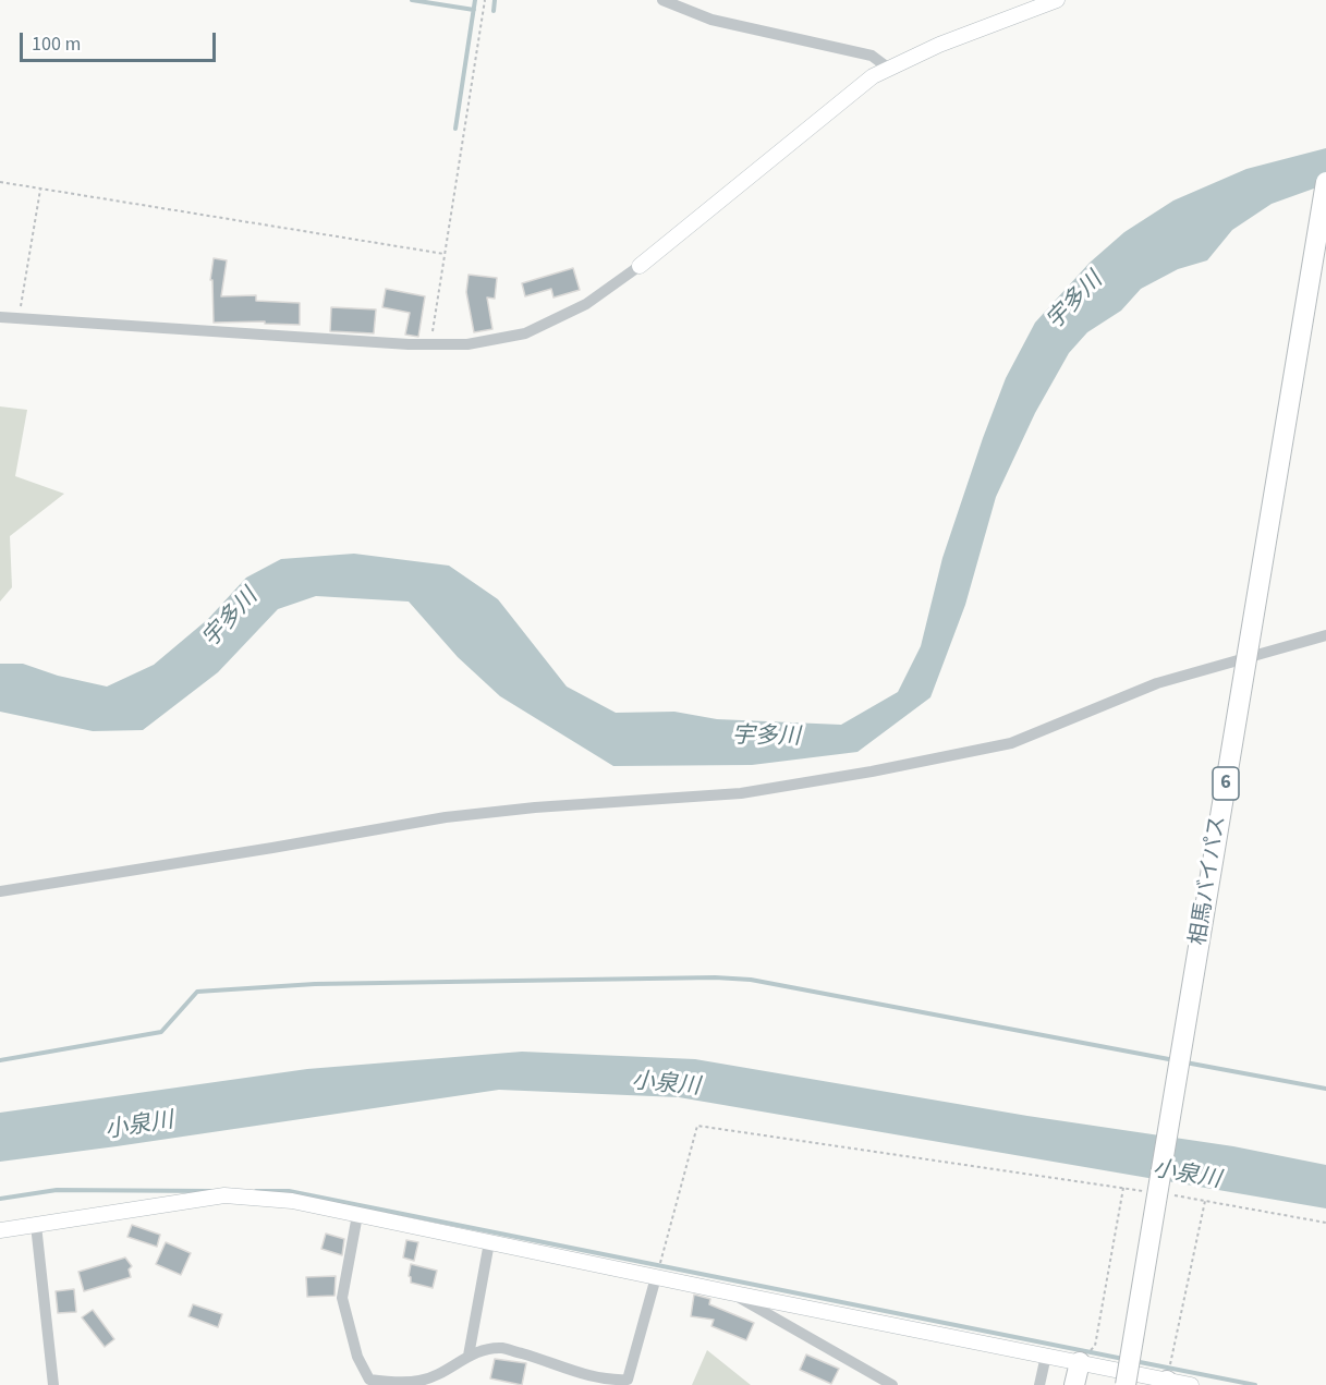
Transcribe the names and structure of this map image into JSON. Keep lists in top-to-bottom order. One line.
{"streets":{"highway":["6","相馬バイパス"]},"water":["宇多川","小泉川"],"scale_bar":"100 m"}
